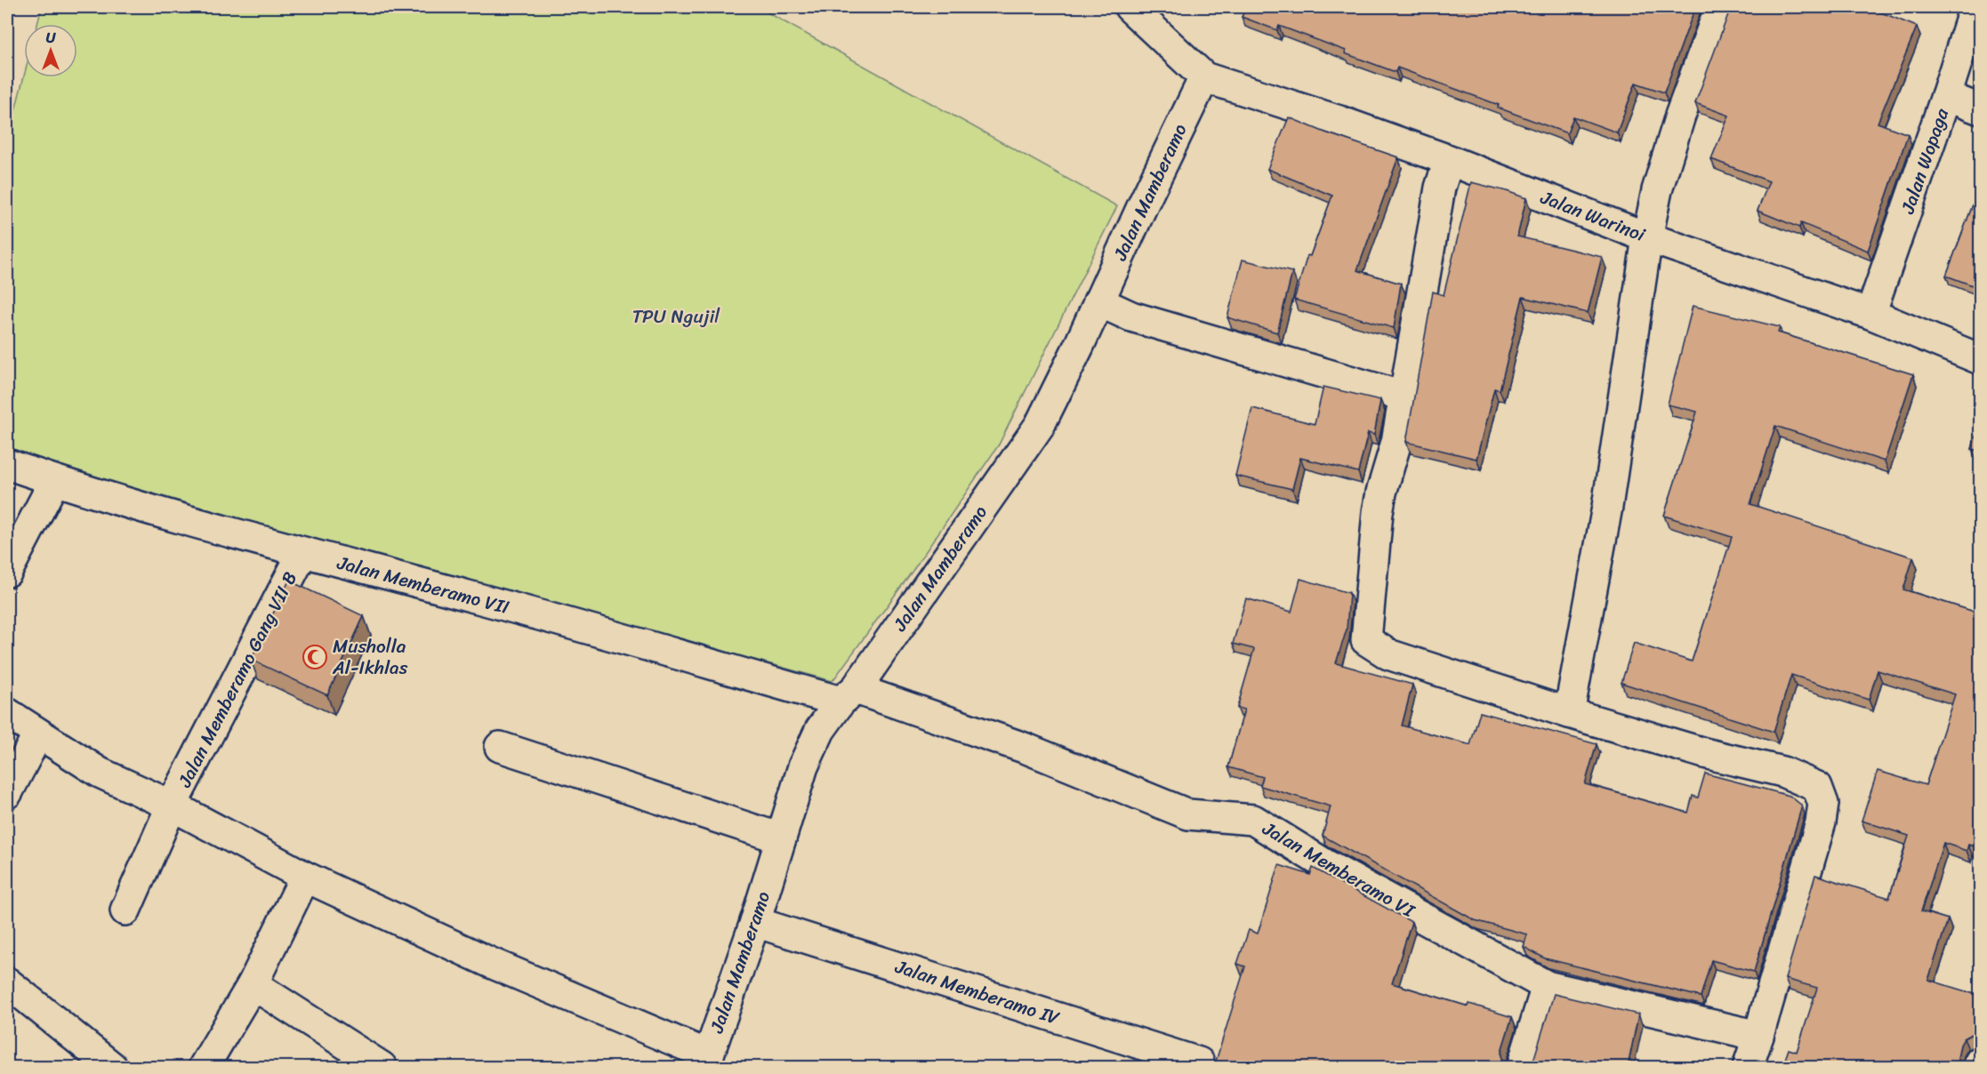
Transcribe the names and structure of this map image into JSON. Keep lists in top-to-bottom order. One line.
{"streets":{"street":["Jalan Wopaga","Jalan Mamberamo","Jalan Warinoi","Jalan Memberamo VII","Jalan Memberamo Gang VII B","Jalan Memberamo VI","Jalan Memberamo IV"]},"crossings":[["Jalan Wopaga","Jalan Warinoi"],["Jalan Mamberamo","Jalan Warinoi"],["Jalan Mamberamo","Jalan Memberamo VII"],["Jalan Mamberamo","Jalan Memberamo VI"],["Jalan Mamberamo","Jalan Memberamo IV"],["Jalan Memberamo VII","Jalan Memberamo Gang VII B"],["Jalan Memberamo VII","Jalan Memberamo VI"]],"parks":["TPU Ngujil"],"places":{"mosque":["Musholla Al-Ikhlas"]},"north":"top"}
